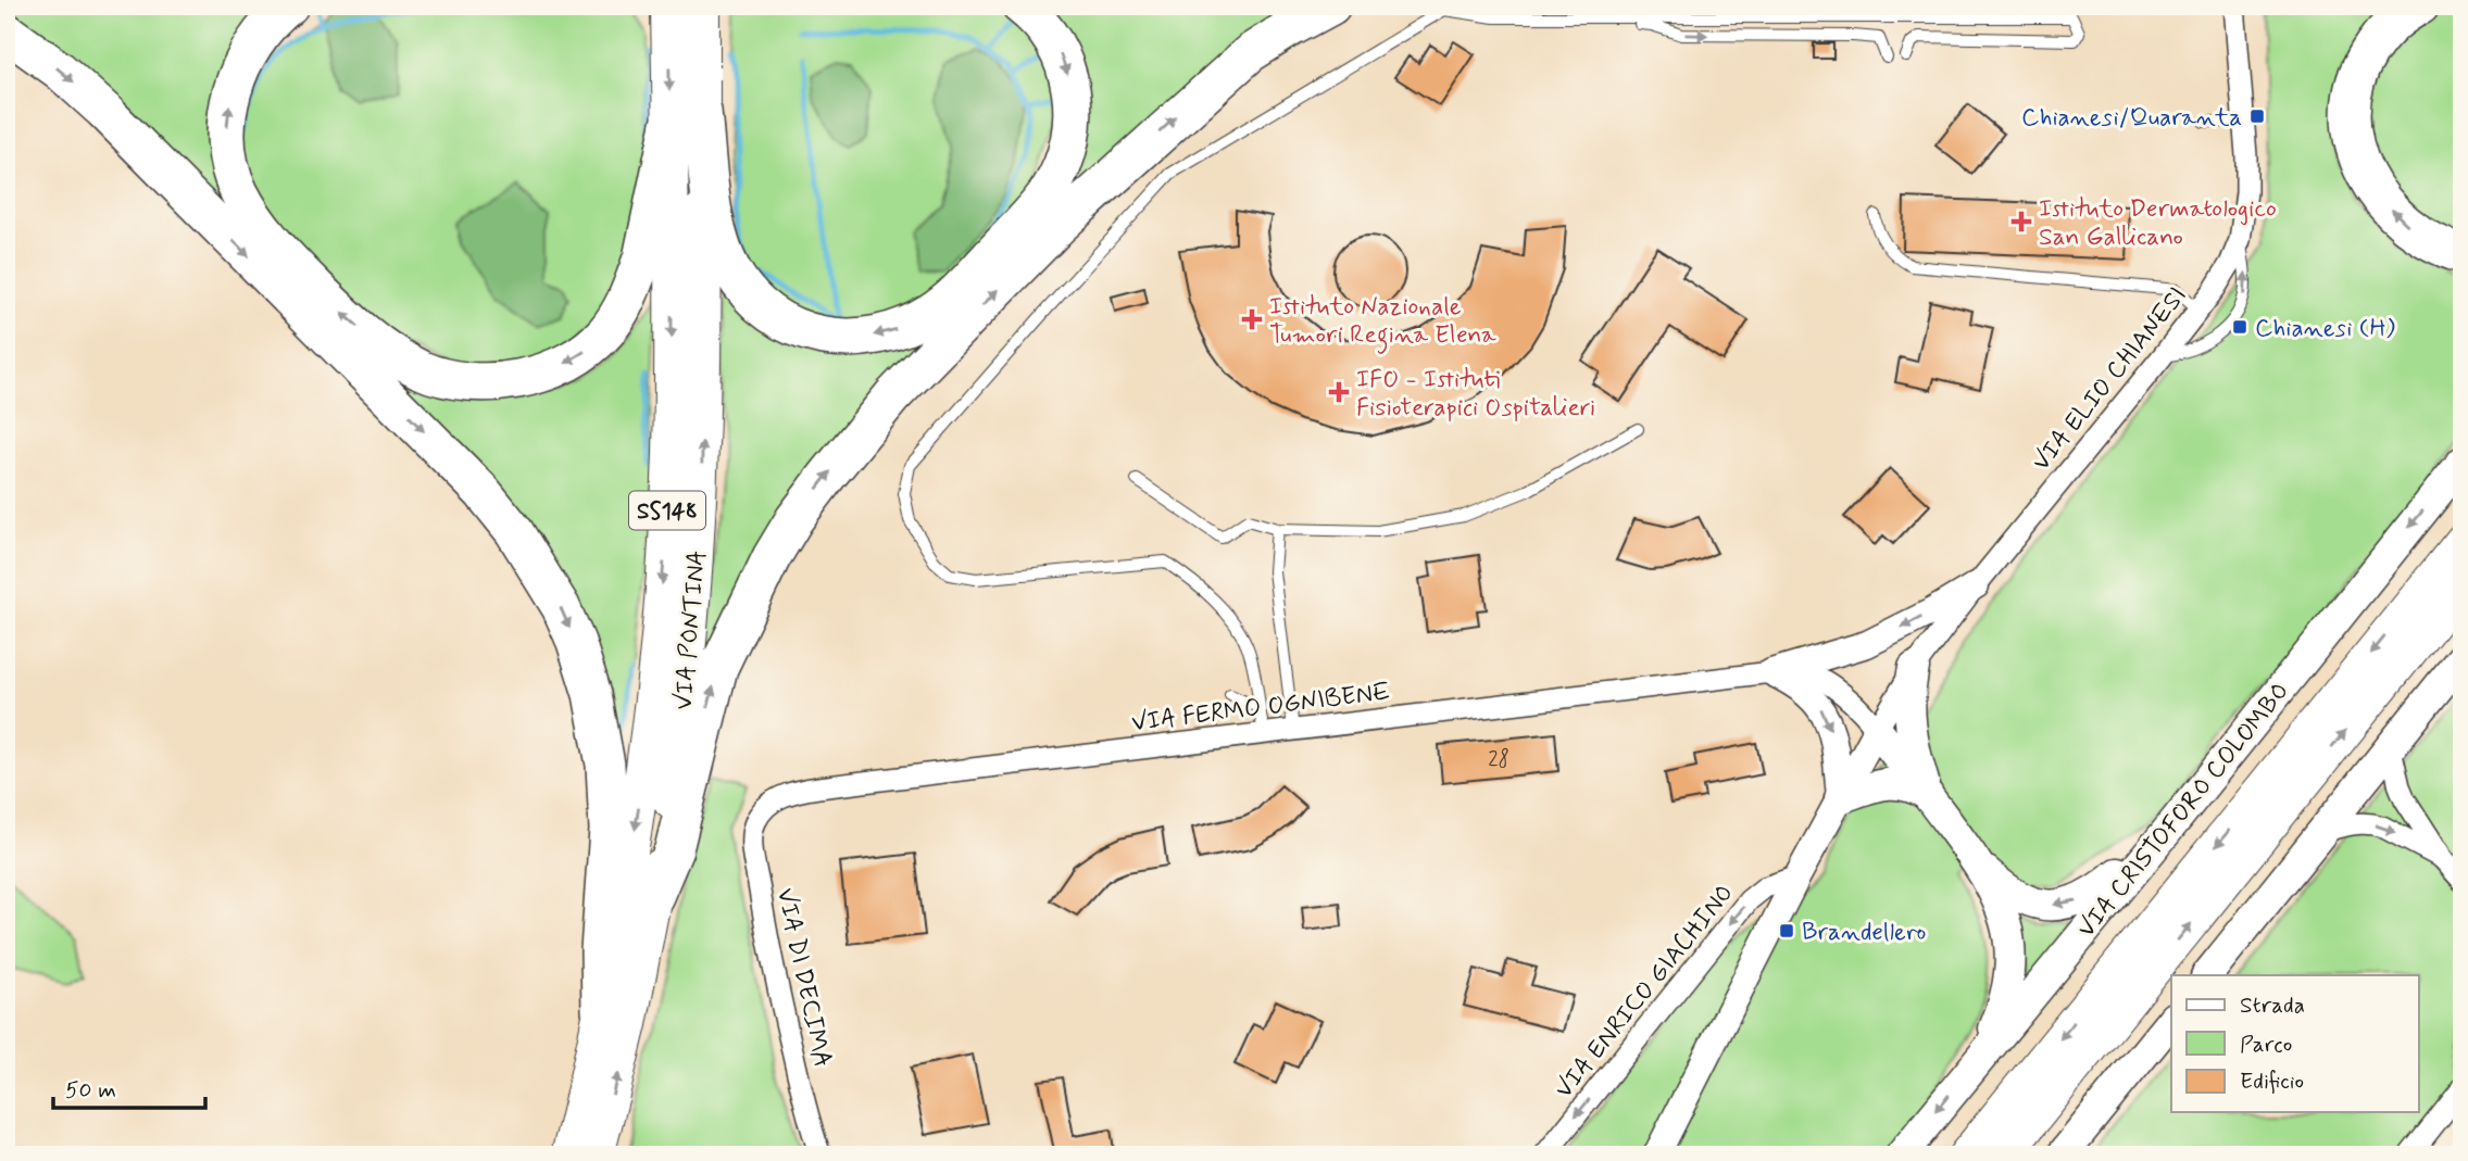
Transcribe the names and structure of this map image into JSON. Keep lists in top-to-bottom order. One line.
{"streets":{"highway":["SS148","VIA PONTINA","VIA CRISTOFORO COLOMBO"],"street":["VIA ELIO CHIANESI","VIA FERMO OGNIBENE","VIA DI DECIMA","VIA ENRICO GIACHINO"]},"crossings":[["VIA ELIO CHIANESI","VIA FERMO OGNIBENE"],["VIA FERMO OGNIBENE","VIA DI DECIMA"]],"places":{"transit":["Chianesi/Quaranta","Chianesi (H)","Brandellero"],"health":["Istituto Dermatologico San Gallicano","Istituto Nazionale Tumori Regina Elena","IFO - Istituti Fisioterapici Ospitalieri"]},"house_numbers":["28"],"legend":["Strada","Parco","Edificio"],"scale_bar":"50 m"}
